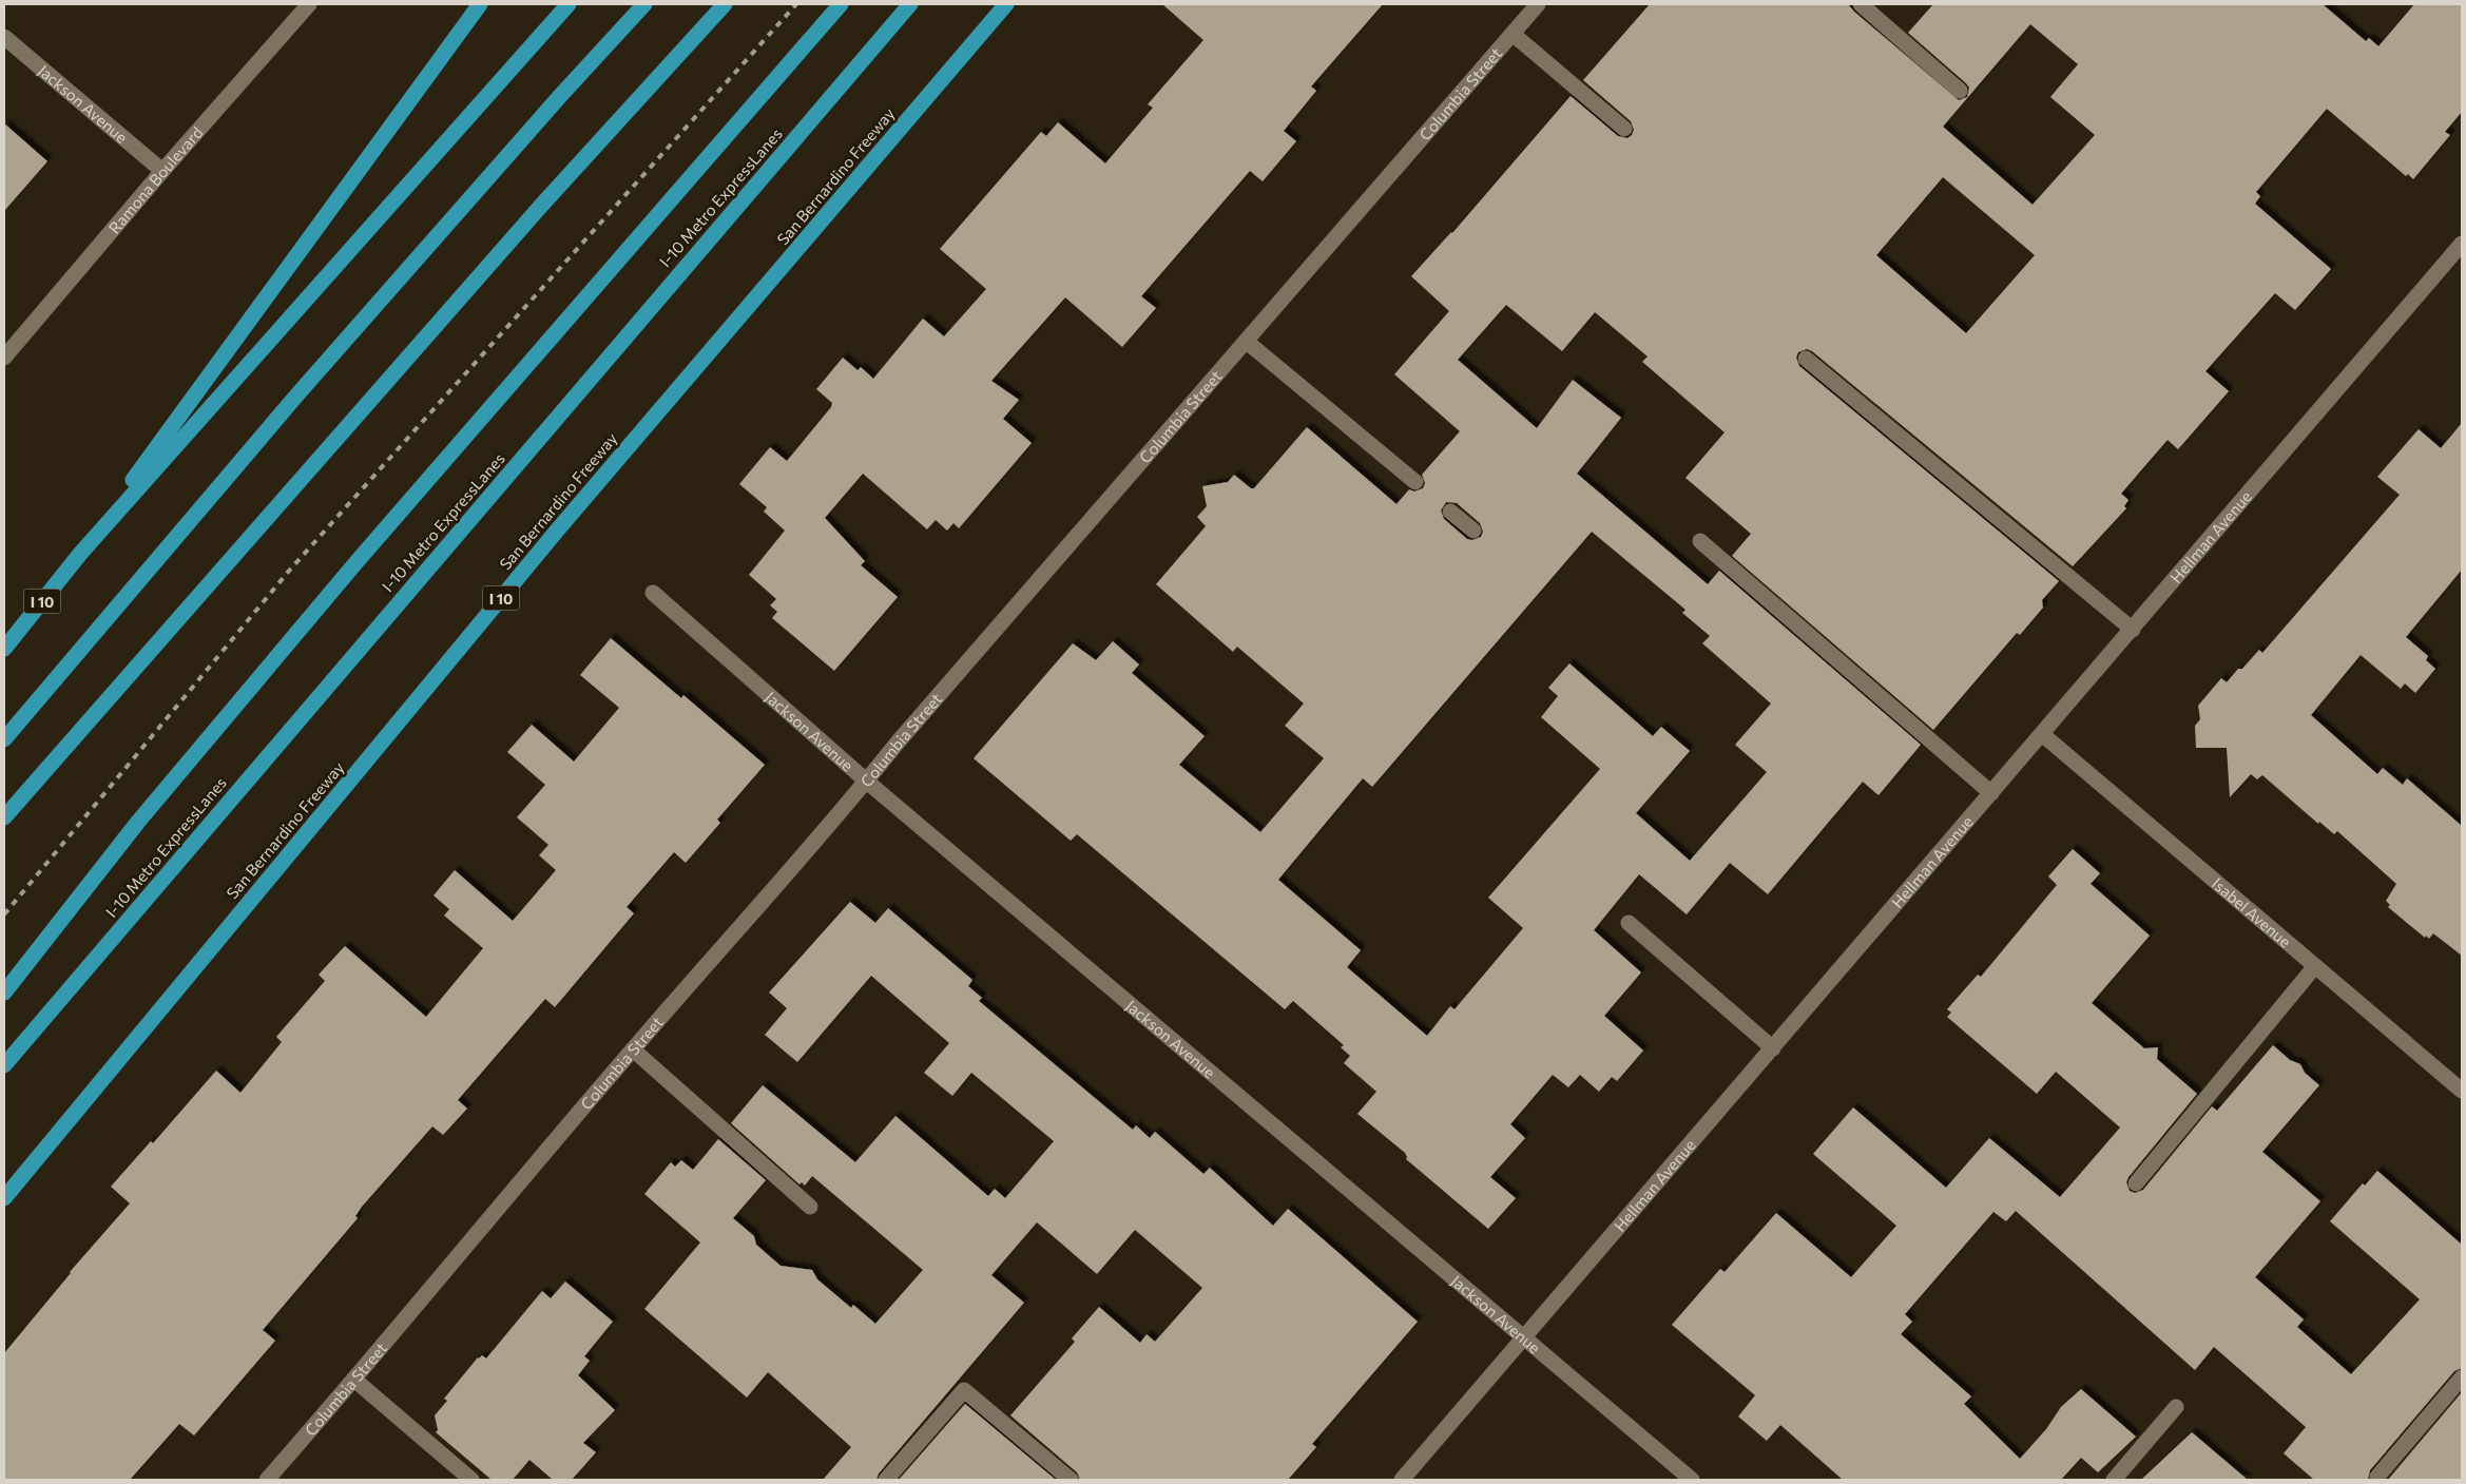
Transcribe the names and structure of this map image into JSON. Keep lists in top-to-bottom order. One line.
{"streets":{"highway":["San Bernardino Freeway","I-10 Metro ExpressLanes","I 10"],"street":["Columbia Street","Jackson Avenue","Ramona Boulevard","Hellman Avenue","Isabel Avenue"]},"crossings":[["Columbia Street","Jackson Avenue"],["Jackson Avenue","Ramona Boulevard"],["Jackson Avenue","Hellman Avenue"],["Hellman Avenue","Isabel Avenue"]]}
